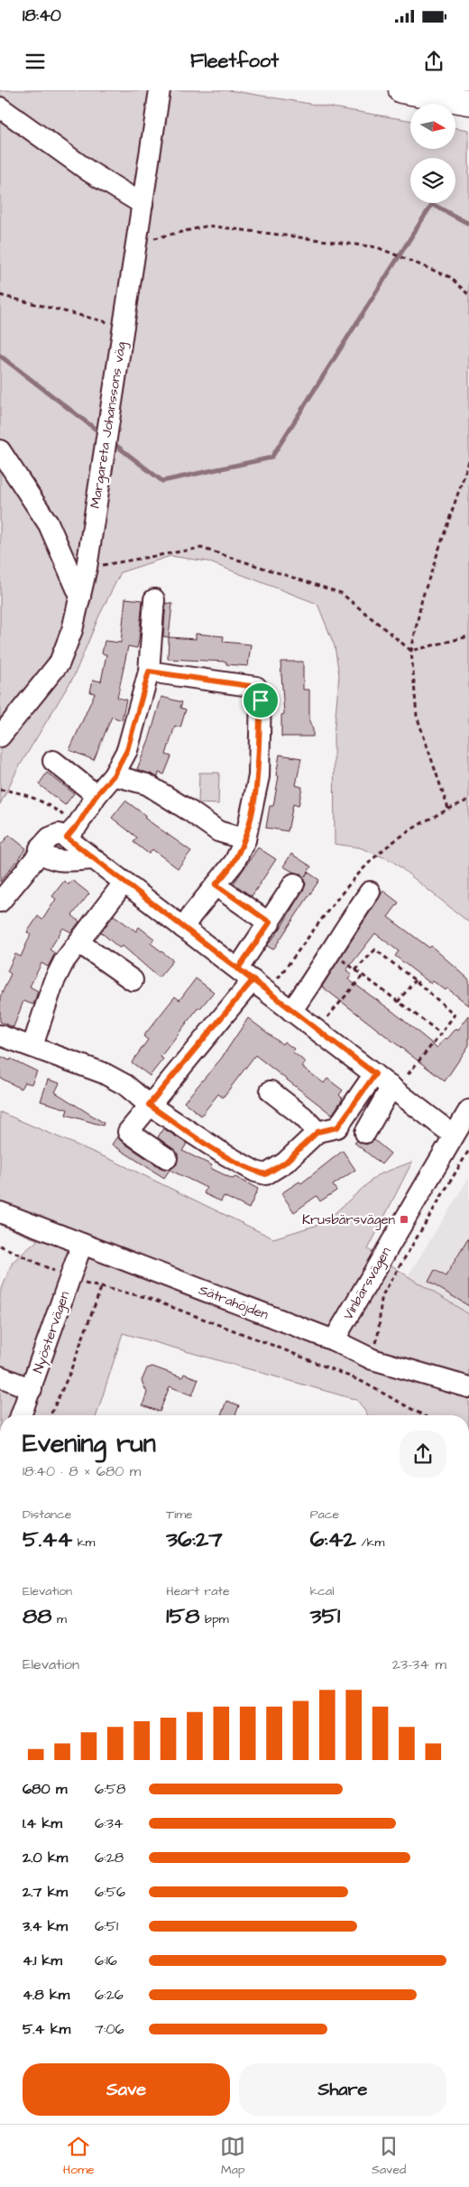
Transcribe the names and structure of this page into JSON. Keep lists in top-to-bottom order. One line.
{"streets":{"street":["Margareta Johanssons väg","Vinbärsvägen","Sätrahöjden","Nyöstervägen"]},"crossings":[["Vinbärsvägen","Sätrahöjden"],["Sätrahöjden","Nyöstervägen"]],"places":{"transit":["Krusbärsvägen"]},"north":"right","page":{"status":"18:40","header":"Fleetfoot","heading":["Evening run","18:40 · 8 × 680 m"],"stats":[["Distance","5.44 km"],["Time","36:27"],["Pace","6:42 /km"],["Elevation","88 m"],["Heart rate","158 bpm"],["kcal","351"]],"chart":["Elevation","23–34 m"],"list":[{"name":"680 m","note":"6:58"},{"name":"1.4 km","note":"6:34"},{"name":"2.0 km","note":"6:28"},{"name":"2.7 km","note":"6:56"},{"name":"3.4 km","note":"6:51"},{"name":"4.1 km","note":"6:16"},{"name":"4.8 km","note":"6:26"},{"name":"5.4 km","note":"7:06"}],"buttons":["Save","Share"],"tabs":["Home","Map","Saved"]}}
